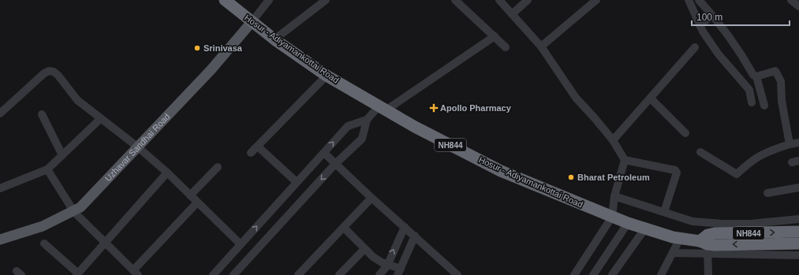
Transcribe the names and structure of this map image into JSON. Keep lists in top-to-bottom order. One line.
{"streets":{"highway":["Hosur - Adiyamankottai Road","NH844"],"main road":["Uzhavar Sandhai Road"]},"crossings":[["Hosur - Adiyamankottai Road","NH844"],["Hosur - Adiyamankottai Road","Uzhavar Sandhai Road"]],"places":{"other":["Srinivasa","Bharat Petroleum"],"health":["Apollo Pharmacy"]},"scale_bar":"100 m"}
